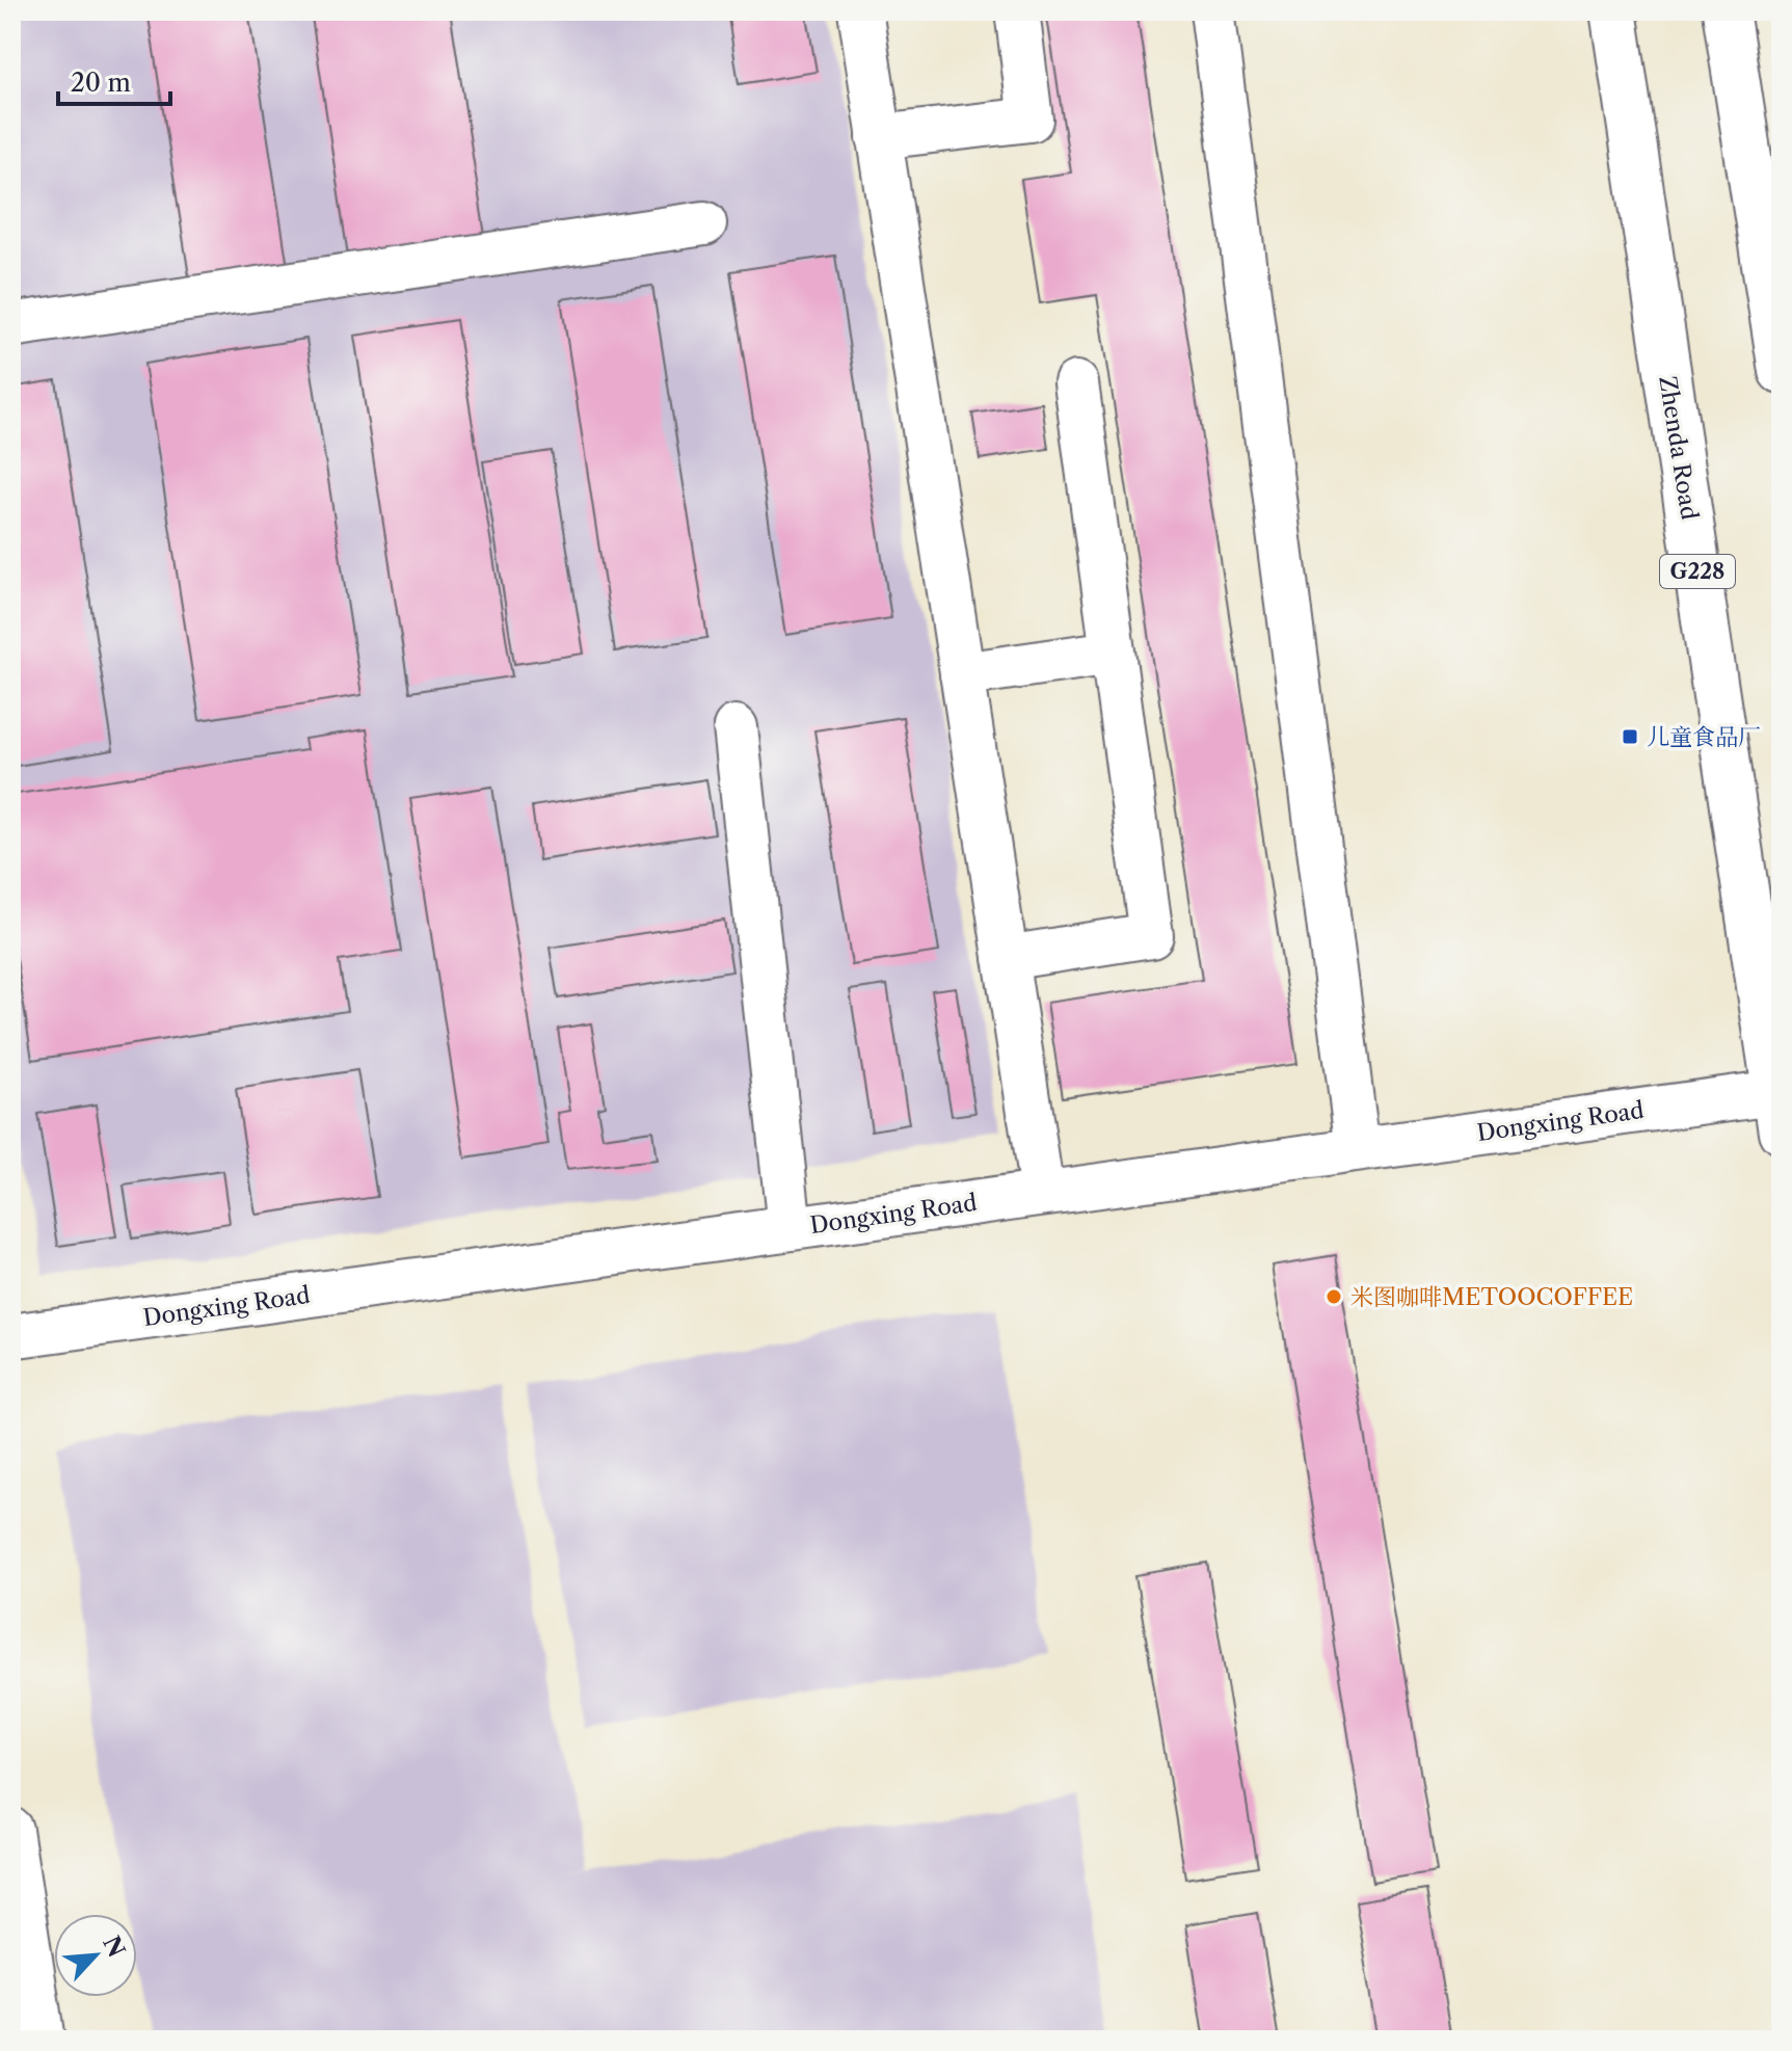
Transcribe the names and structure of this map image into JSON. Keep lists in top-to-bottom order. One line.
{"streets":{"highway":["Zhenda Road","G228"],"street":["Dongxing Road"]},"crossings":[["Zhenda Road","Dongxing Road"]],"places":{"transit":["儿童食品厂"],"other":["米图咖啡METOOCOFFEE"]},"scale_bar":"20 m","north":"top right"}
